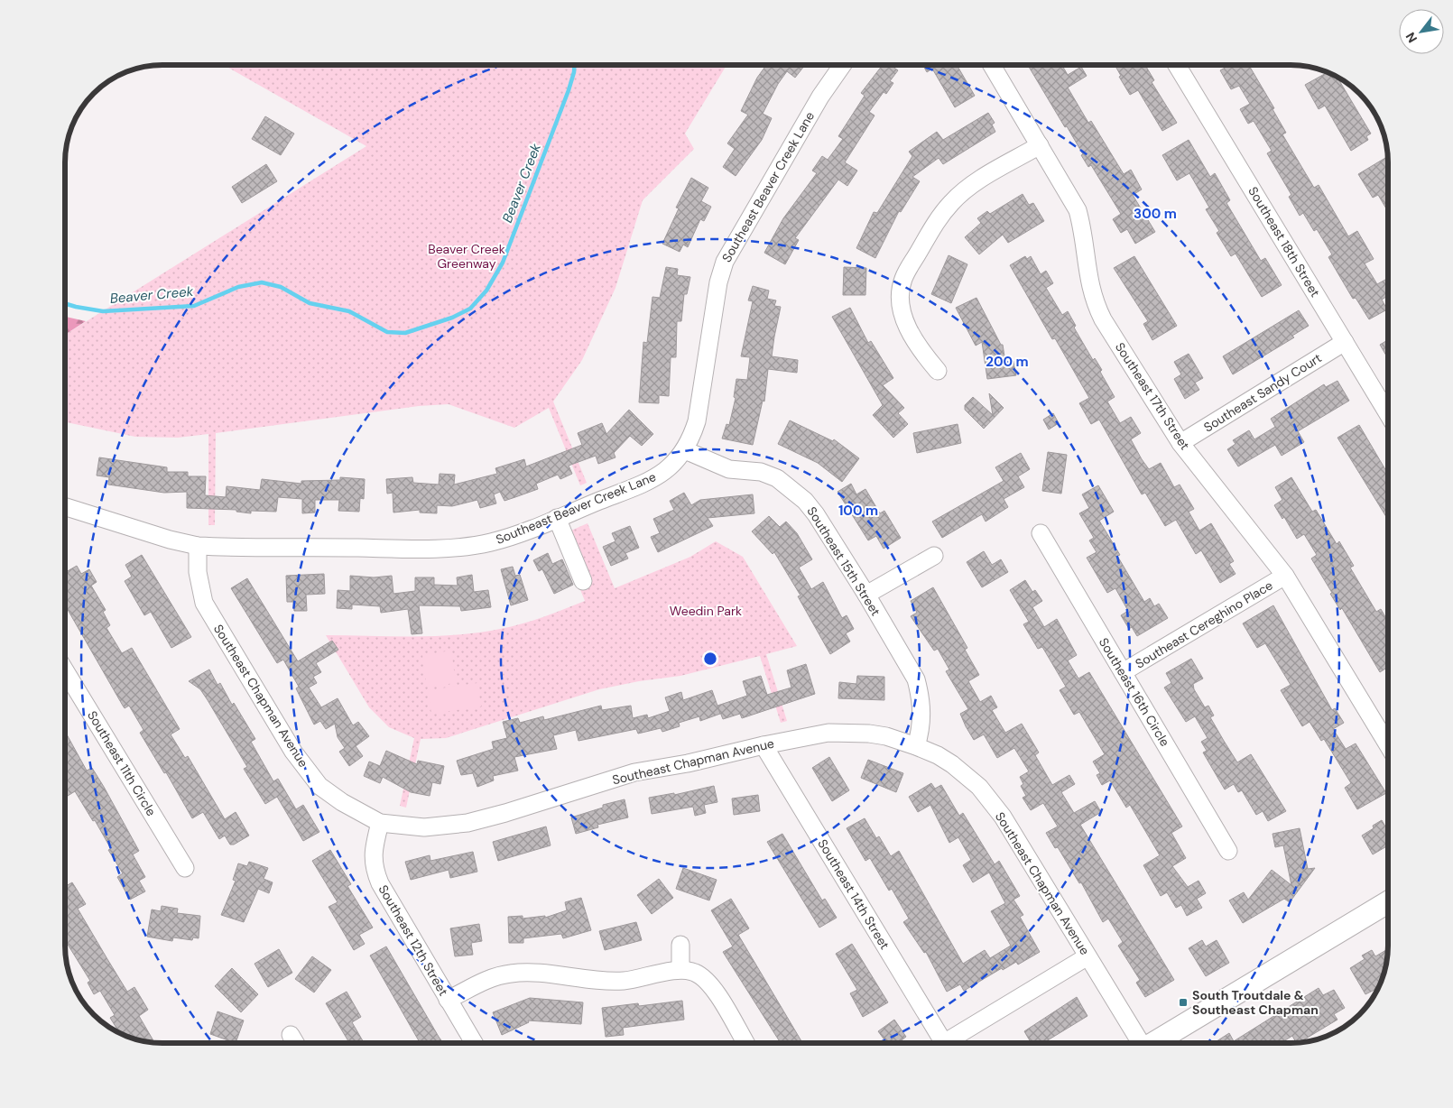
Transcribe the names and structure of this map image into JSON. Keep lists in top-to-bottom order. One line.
{"streets":{"street":["Southeast Beaver Creek Lane","Southeast 18th Street","Southeast Sandy Court","Southeast 17th Street","Southeast 15th Street","Southeast Cereghino Place","Southeast 16th Circle","Southeast Chapman Avenue","Southeast 11th Circle","Southeast 14th Street","Southeast 12th Street"]},"crossings":[["Southeast Beaver Creek Lane","Southeast 15th Street"],["Southeast Beaver Creek Lane","Southeast Chapman Avenue"],["Southeast 18th Street","Southeast Sandy Court"],["Southeast Sandy Court","Southeast 17th Street"],["Southeast 17th Street","Southeast Cereghino Place"],["Southeast 15th Street","Southeast Chapman Avenue"],["Southeast Cereghino Place","Southeast 16th Circle"],["Southeast Chapman Avenue","Southeast 14th Street"],["Southeast Chapman Avenue","Southeast 12th Street"]],"water":["Beaver Creek"],"parks":["Beaver Creek Greenway","Weedin Park"],"places":{"transit":["South Troutdale & Southeast Chapman"]},"north":"bottom left","rings":["300 m","200 m","100 m"]}
